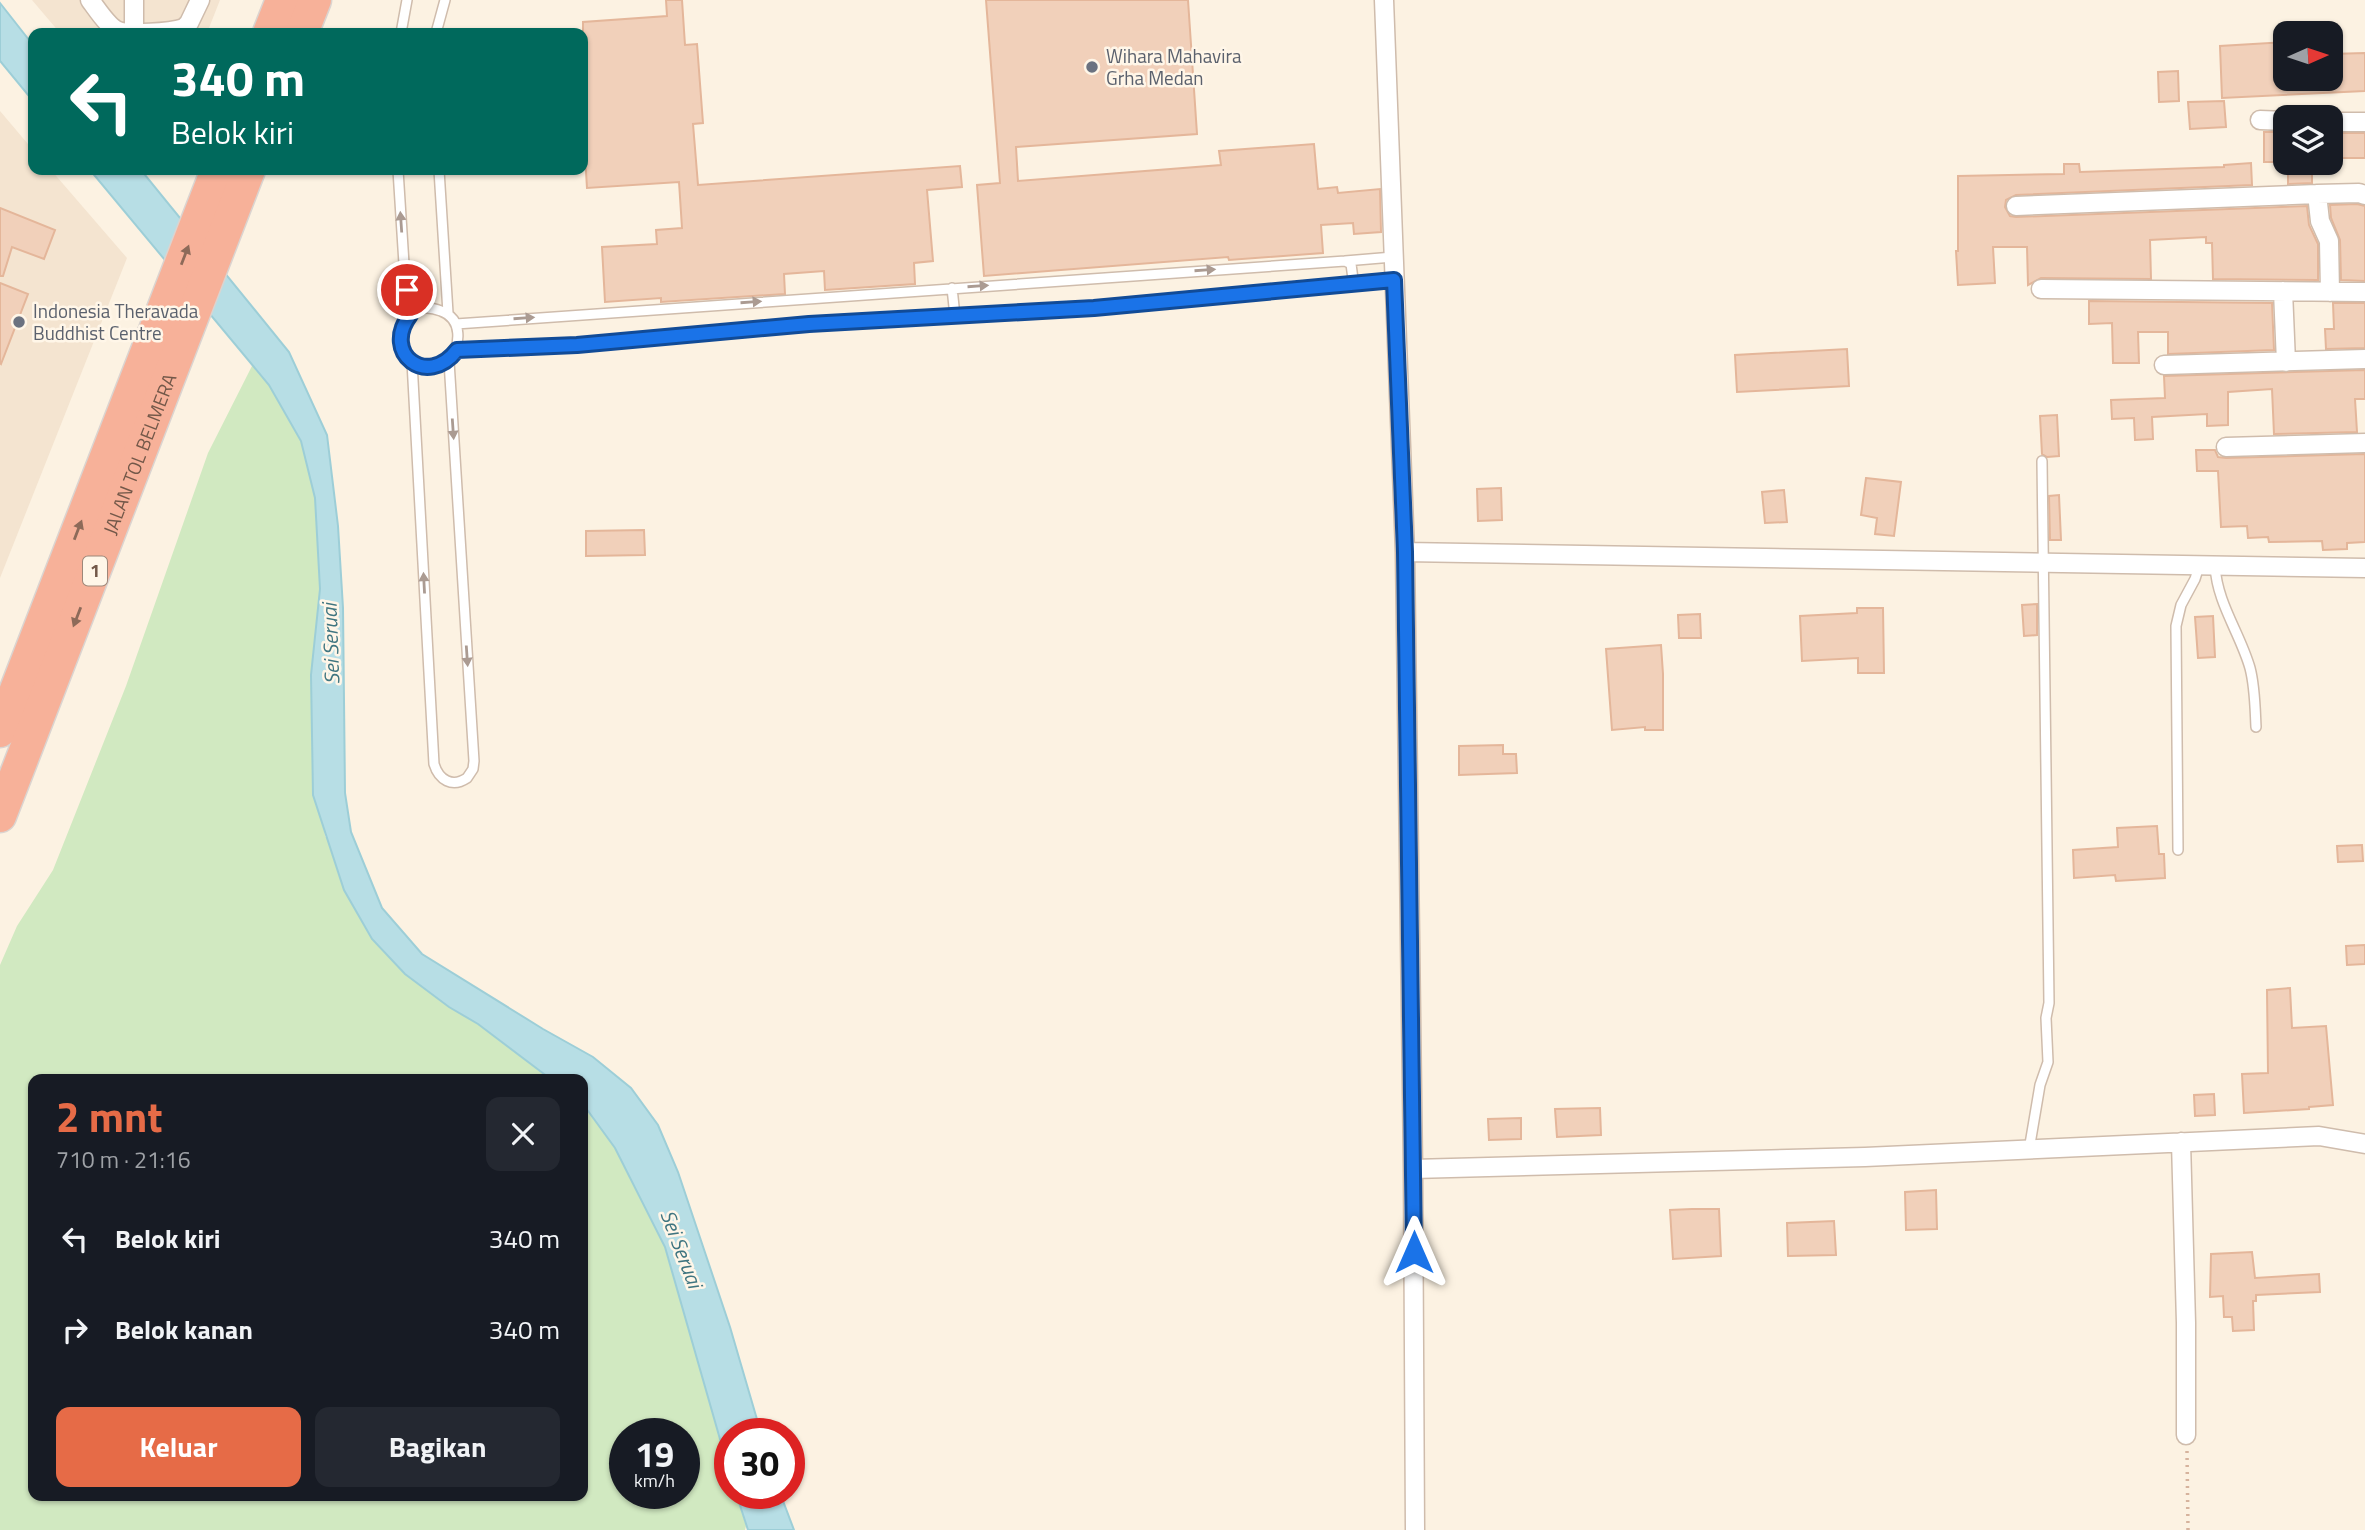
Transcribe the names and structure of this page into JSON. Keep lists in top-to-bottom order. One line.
{"streets":{"highway":["JALAN TOL BELMERA","1"]},"water":["Sei Seruai"],"places":["Wihara Mahavira Grha Medan","Indonesia Theravada Buddhist Centre"],"north":"right","page":{"turn":["340 m","Belok kiri"],"heading":["2 mnt","710 m · 21:16"],"list":[{"name":"Belok kiri","value":"340 m"},{"name":"Belok kanan","value":"340 m"}],"buttons":["Keluar","Bagikan"],"speed":"19 km/h","limit":"30"}}
